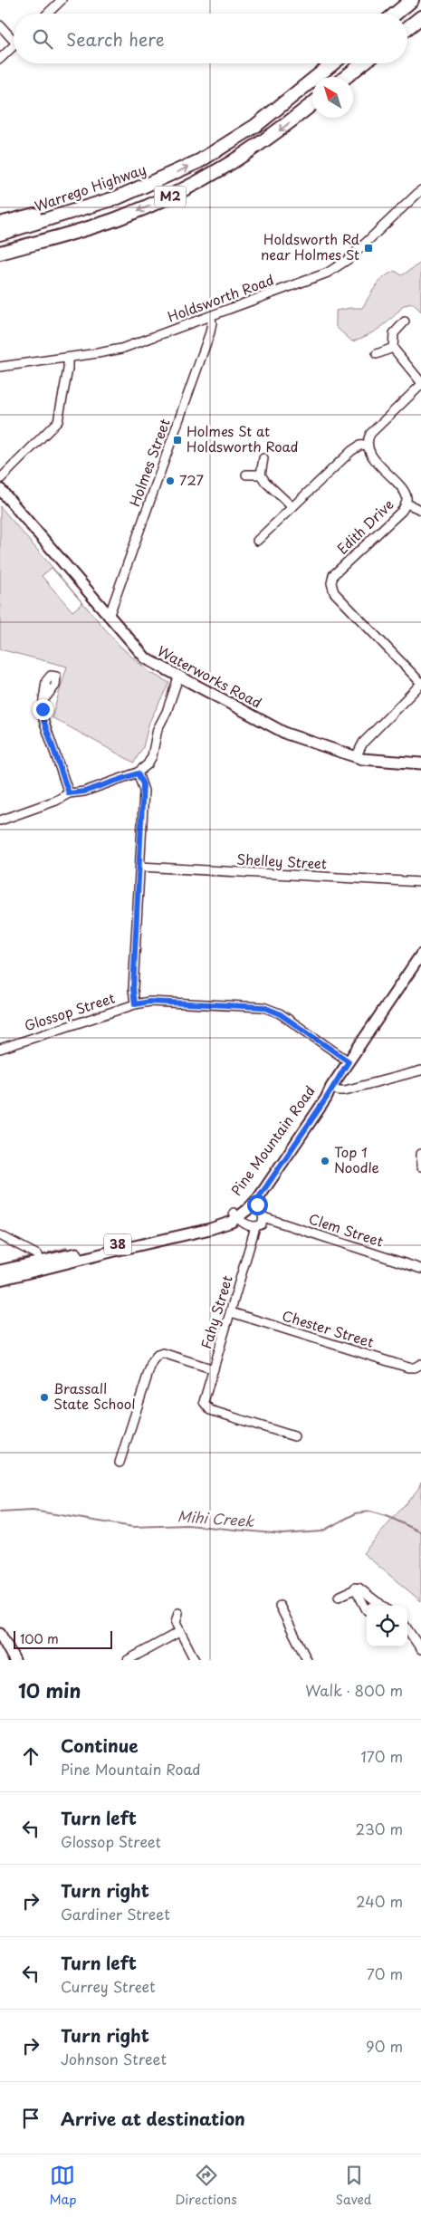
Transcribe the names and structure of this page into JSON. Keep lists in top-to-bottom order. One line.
{"streets":{"highway":["Warrego Highway","M2"],"main road":["Waterworks Road","Pine Mountain Road","38"],"street":["Holdsworth Road","Holmes Street","Edith Drive","Shelley Street","Glossop Street","Clem Street","Fahy Street","Chester Street"]},"crossings":[["Holdsworth Road","Holmes Street"],["Holmes Street","Waterworks Road"],["Glossop Street","Pine Mountain Road"],["Pine Mountain Road","Clem Street"],["Fahy Street","Chester Street"]],"water":["Mihi Creek"],"places":{"transit":["Holdsworth Rd near Holmes St","Holmes St at Holdsworth Road"],"other":["727","Top 1 Noodle","Brassall State School"]},"scale_bar":"100 m","north":"top left","page":{"search":"Search here","scale":"100 m","heading":["10 min","Walk · 800 m"],"list":[["Continue","Pine Mountain Road","170 m"],["Turn left","Glossop Street","230 m"],["Turn right","Gardiner Street","240 m"],["Turn left","Currey Street","70 m"],["Turn right","Johnson Street","90 m"],"Arrive at destination"],"nav":["Map","Directions","Saved"]}}
